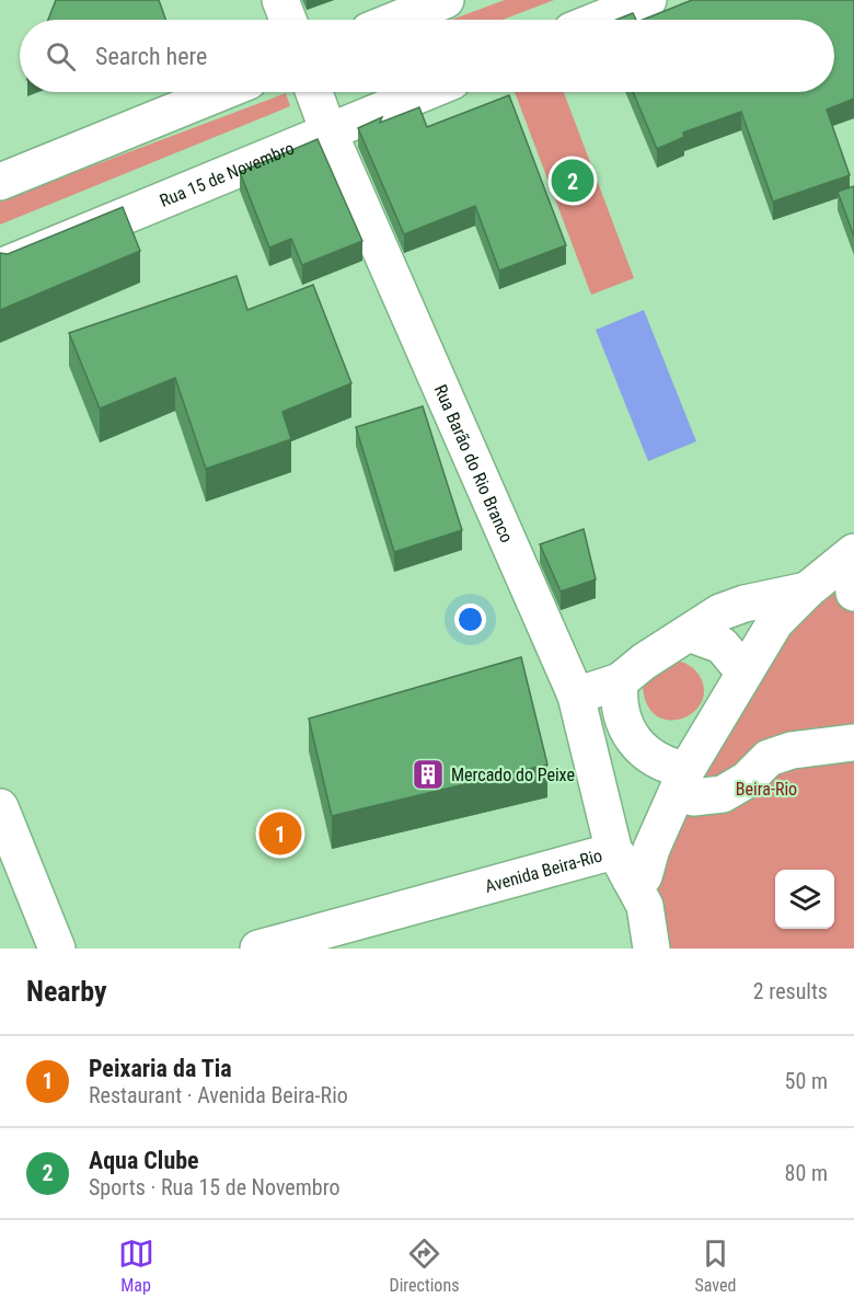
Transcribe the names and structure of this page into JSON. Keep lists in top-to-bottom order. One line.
{"streets":{"street":["Rua 15 de Novembro","Rua Barão do Rio Branco","Avenida Beira-Rio"]},"crossings":[["Rua 15 de Novembro","Rua Barão do Rio Branco"],["Rua Barão do Rio Branco","Avenida Beira-Rio"]],"parks":["Beira-Rio"],"places":{"building":["Mercado do Peixe"]},"page":{"search":"Search here","pins":["2","1"],"heading":["Nearby","2 results"],"list":[{"mark":"1","name":"Peixaria da Tia","note":"Restaurant · Avenida Beira-Rio","value":"50 m"},{"mark":"2","name":"Aqua Clube","note":"Sports · Rua 15 de Novembro","value":"80 m"}],"nav":["Map","Directions","Saved"]}}
